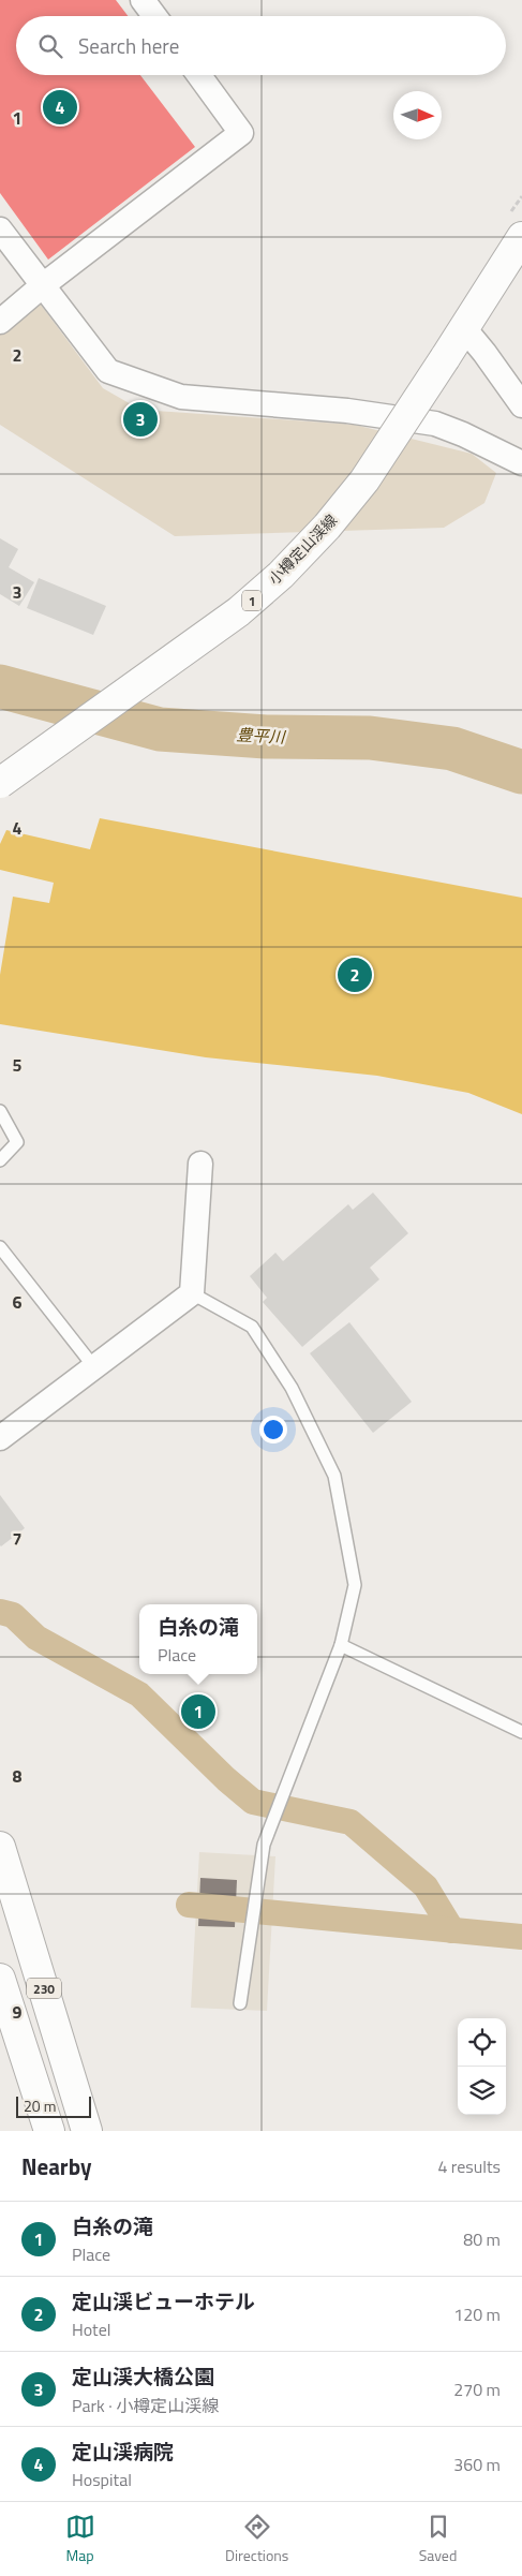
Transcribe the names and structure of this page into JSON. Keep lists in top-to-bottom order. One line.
{"streets":{"main road":["小樽定山渓線","1","230"]},"water":["豊平川"],"scale_bar":"20 m","north":"right","page":{"search":"Search here","pins":["4","3","2","1"],"popup":["白糸の滝","Place"],"scale":"20 m","heading":["Nearby","4 results"],"list":[{"mark":"1","name":"白糸の滝","note":"Place","value":"80 m"},{"mark":"2","name":"定山渓ビューホテル","note":"Hotel","value":"120 m"},{"mark":"3","name":"定山渓大橋公園","note":"Park · 小樽定山渓線","value":"270 m"},{"mark":"4","name":"定山渓病院","note":"Hospital","value":"360 m"}],"nav":["Map","Directions","Saved"]},"grid":{"rows":["1","2","3","4","5","6","7","8","9"]}}
